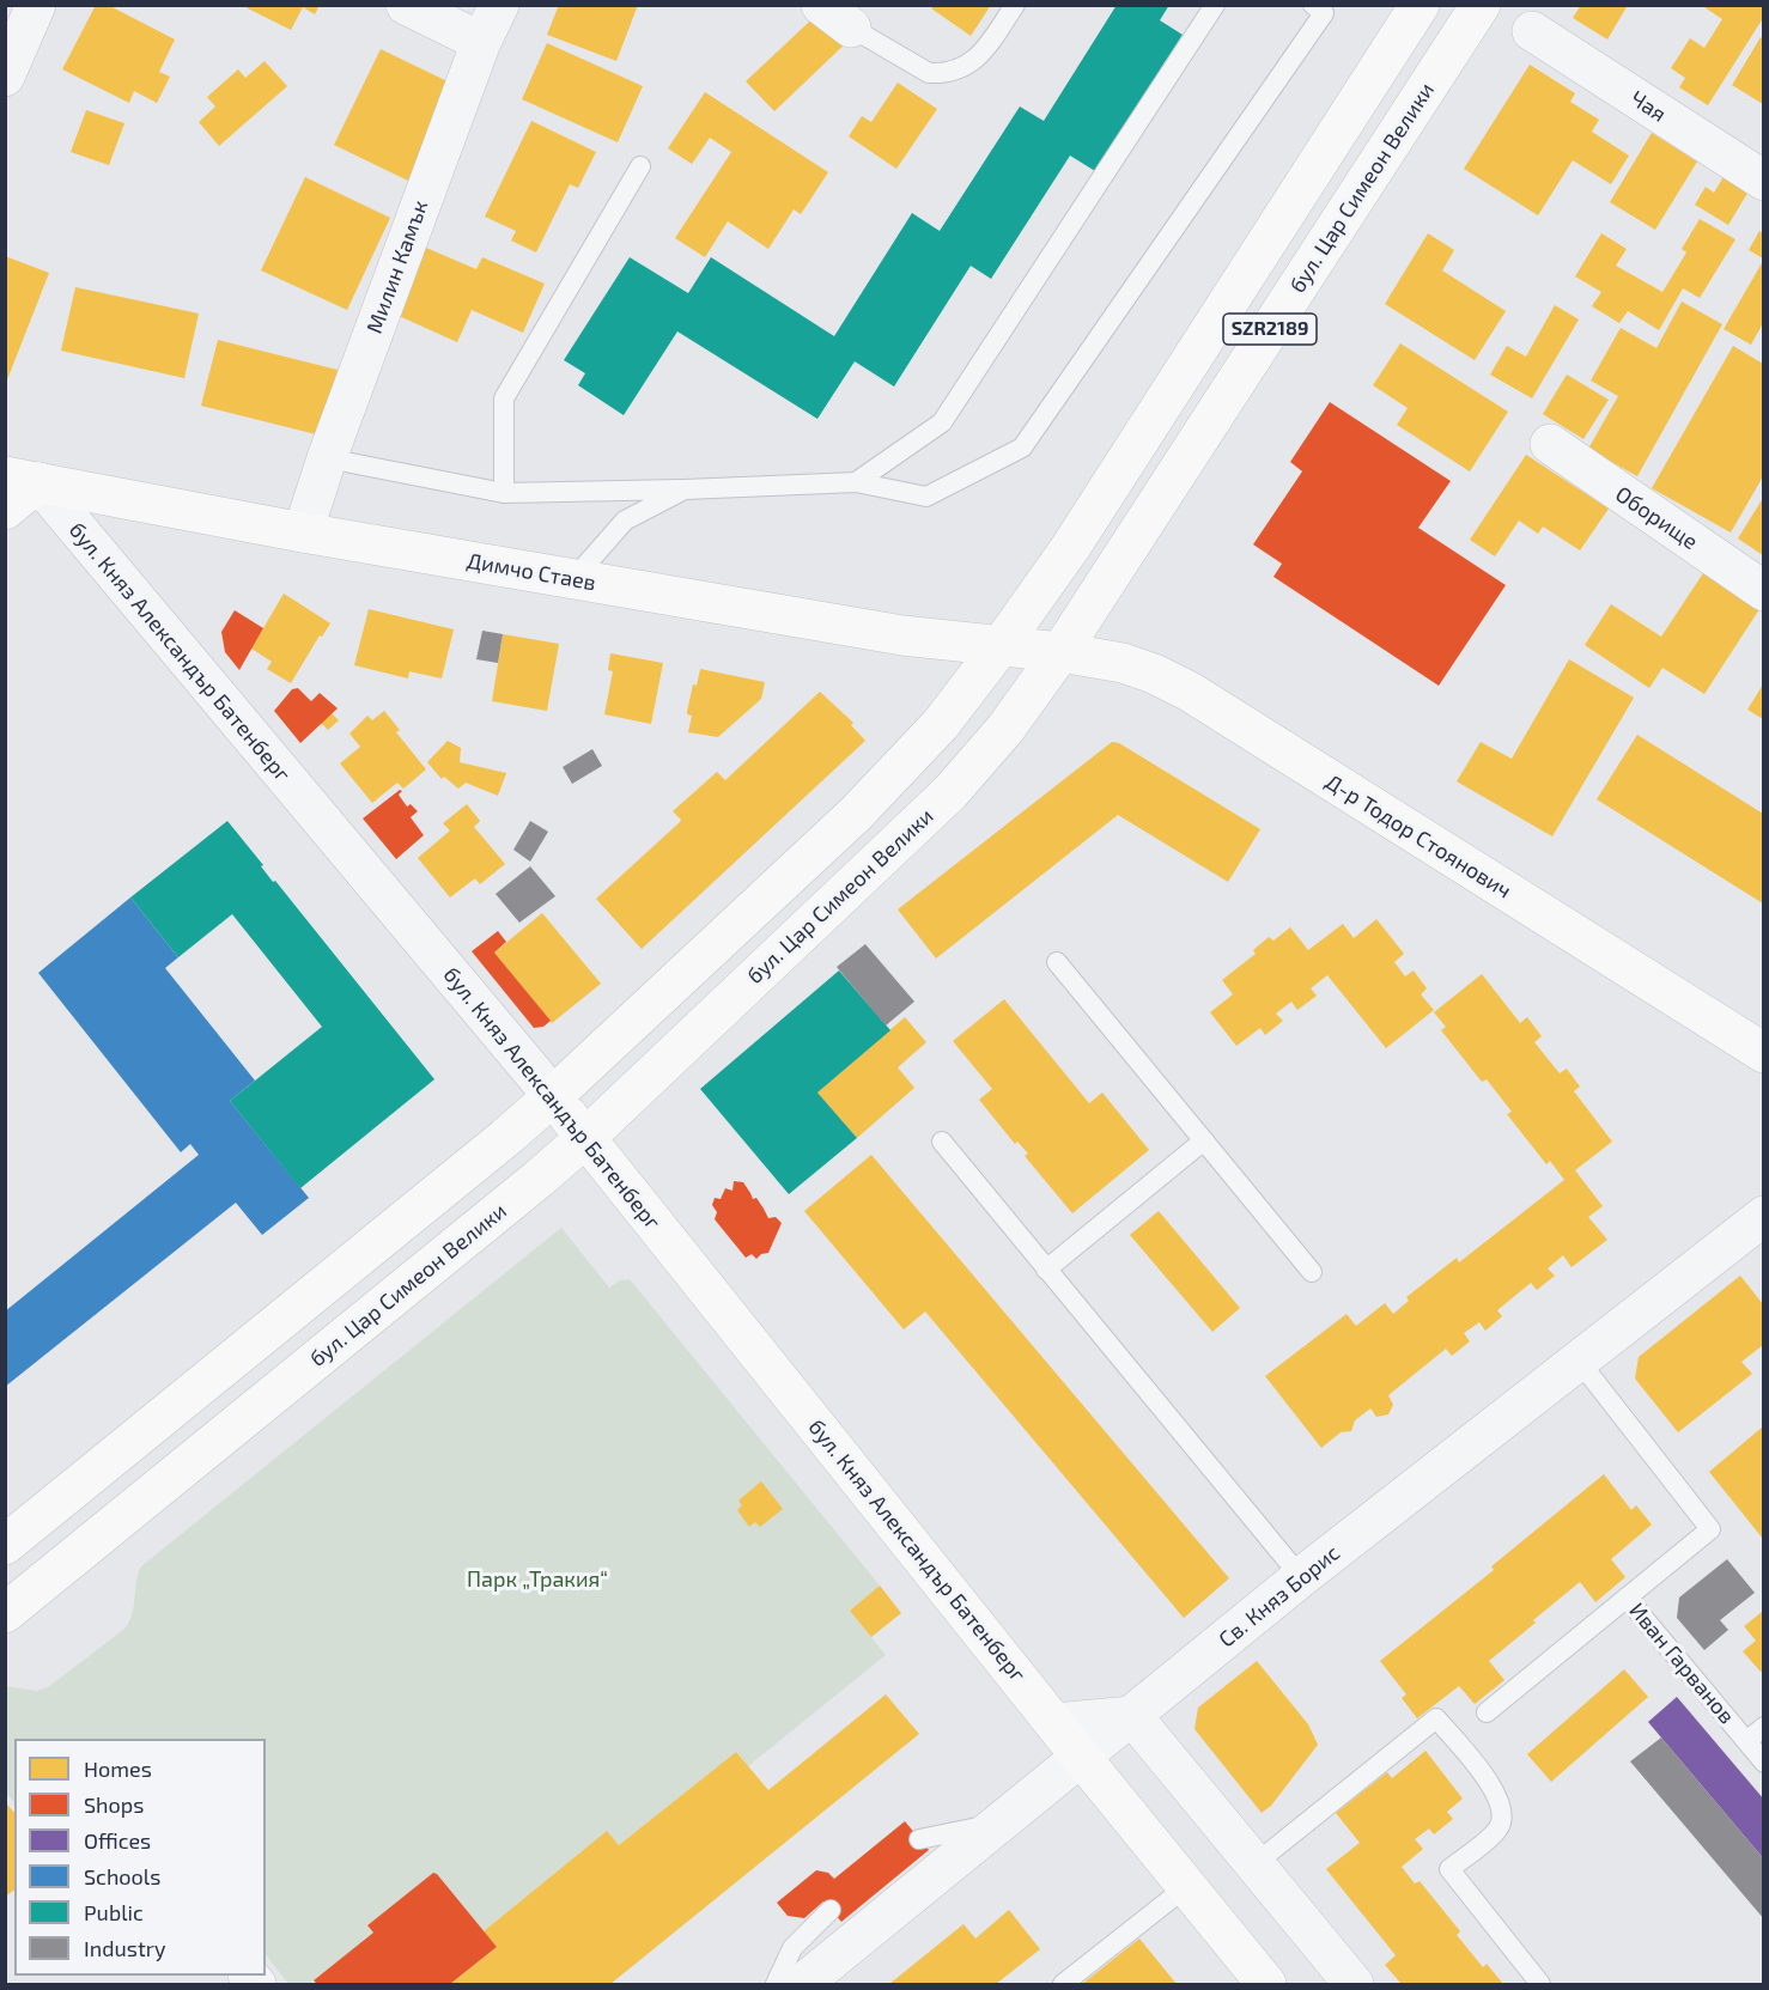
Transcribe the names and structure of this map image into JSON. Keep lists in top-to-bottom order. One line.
{"streets":{"street":["Чая","бул. Цар Симеон Велики","Милин Камък","SZR2189","Оборище","Димчо Стаев","бул. Княз Александър Батенберг","Д-р Тодор Стоянович","Св. Княз Борис"],"lane":["Иван Гарванов"]},"crossings":[["бул. Цар Симеон Велики","Димчо Стаев"],["бул. Цар Симеон Велики","бул. Княз Александър Батенберг"],["бул. Цар Симеон Велики","Д-р Тодор Стоянович"],["Милин Камък","Димчо Стаев"],["SZR2189","Димчо Стаев"],["SZR2189","бул. Княз Александър Батенберг"],["Димчо Стаев","бул. Княз Александър Батенберг"],["Димчо Стаев","Д-р Тодор Стоянович"],["бул. Княз Александър Батенберг","Св. Княз Борис"]],"parks":["Парк „Тракия“"],"legend":["Homes","Shops","Offices","Schools","Public","Industry"]}
